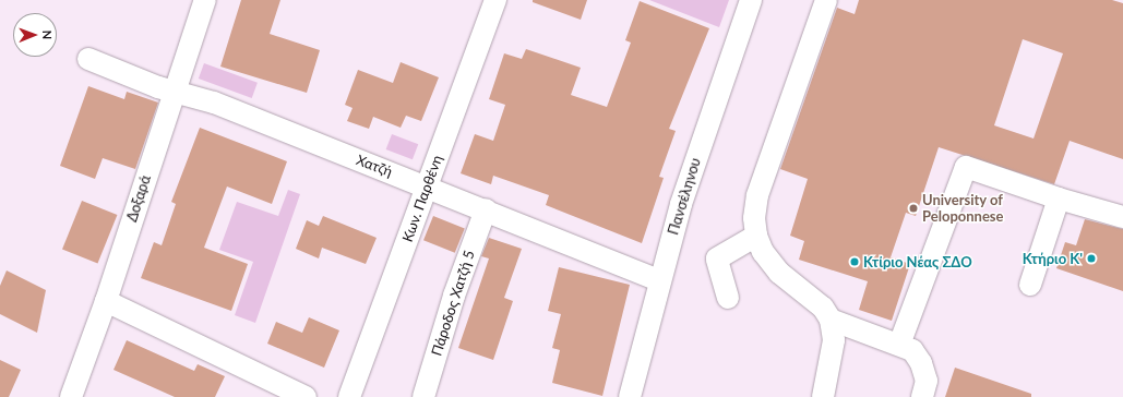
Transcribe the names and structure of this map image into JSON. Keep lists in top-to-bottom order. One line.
{"streets":{"street":["Χατζή","Πανσέληνου","Δοξαρά","Κων. Παρθένη","Πάροδος Χατζή 5"]},"crossings":[["Χατζή","Πανσέληνου"],["Χατζή","Δοξαρά"],["Χατζή","Κων. Παρθένη"],["Χατζή","Πάροδος Χατζή 5"]],"places":["University of Peloponnese","Κτήριο Κ'","Κτίριο Νέας ΣΔΟ"],"north":"right"}
